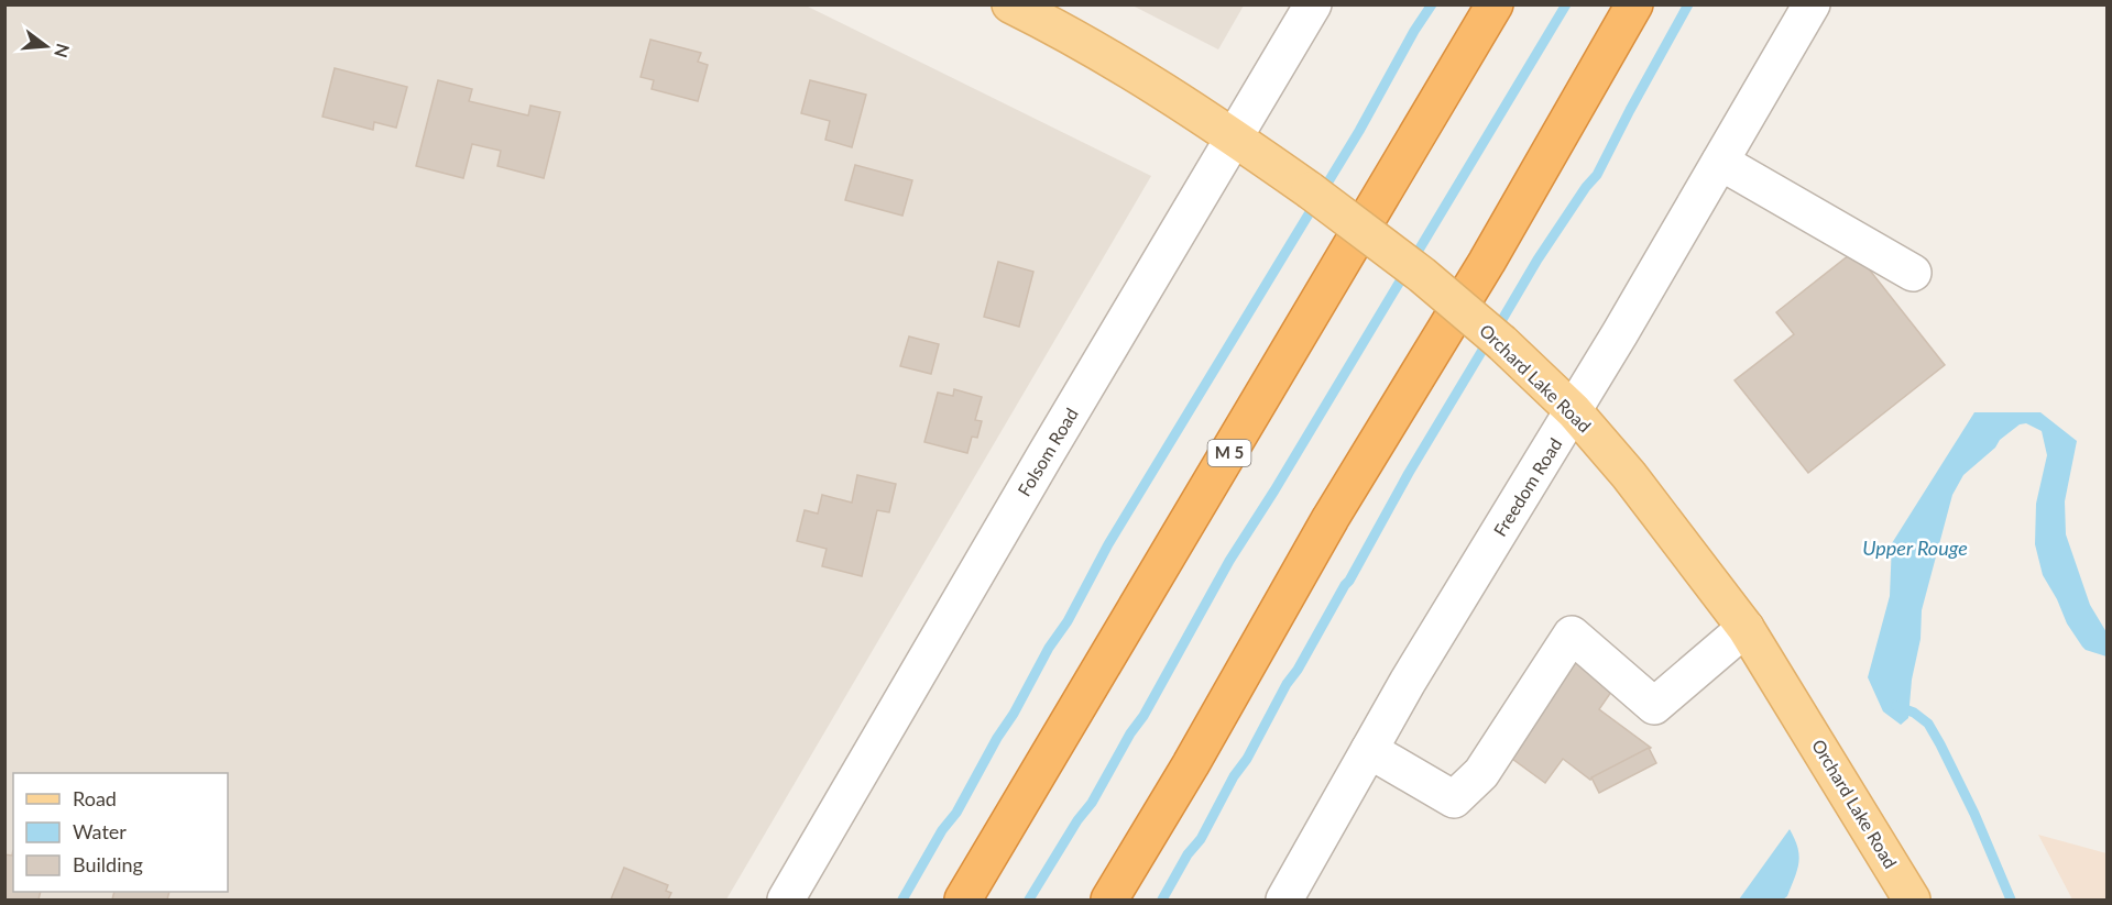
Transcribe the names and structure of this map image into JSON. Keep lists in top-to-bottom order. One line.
{"streets":{"highway":["M 5"],"main road":["Orchard Lake Road"],"street":["Folsom Road","Freedom Road"]},"crossings":[["Orchard Lake Road","Folsom Road"],["Orchard Lake Road","Freedom Road"]],"water":["Upper Rouge"],"legend":["Road","Water","Building"],"north":"right"}
